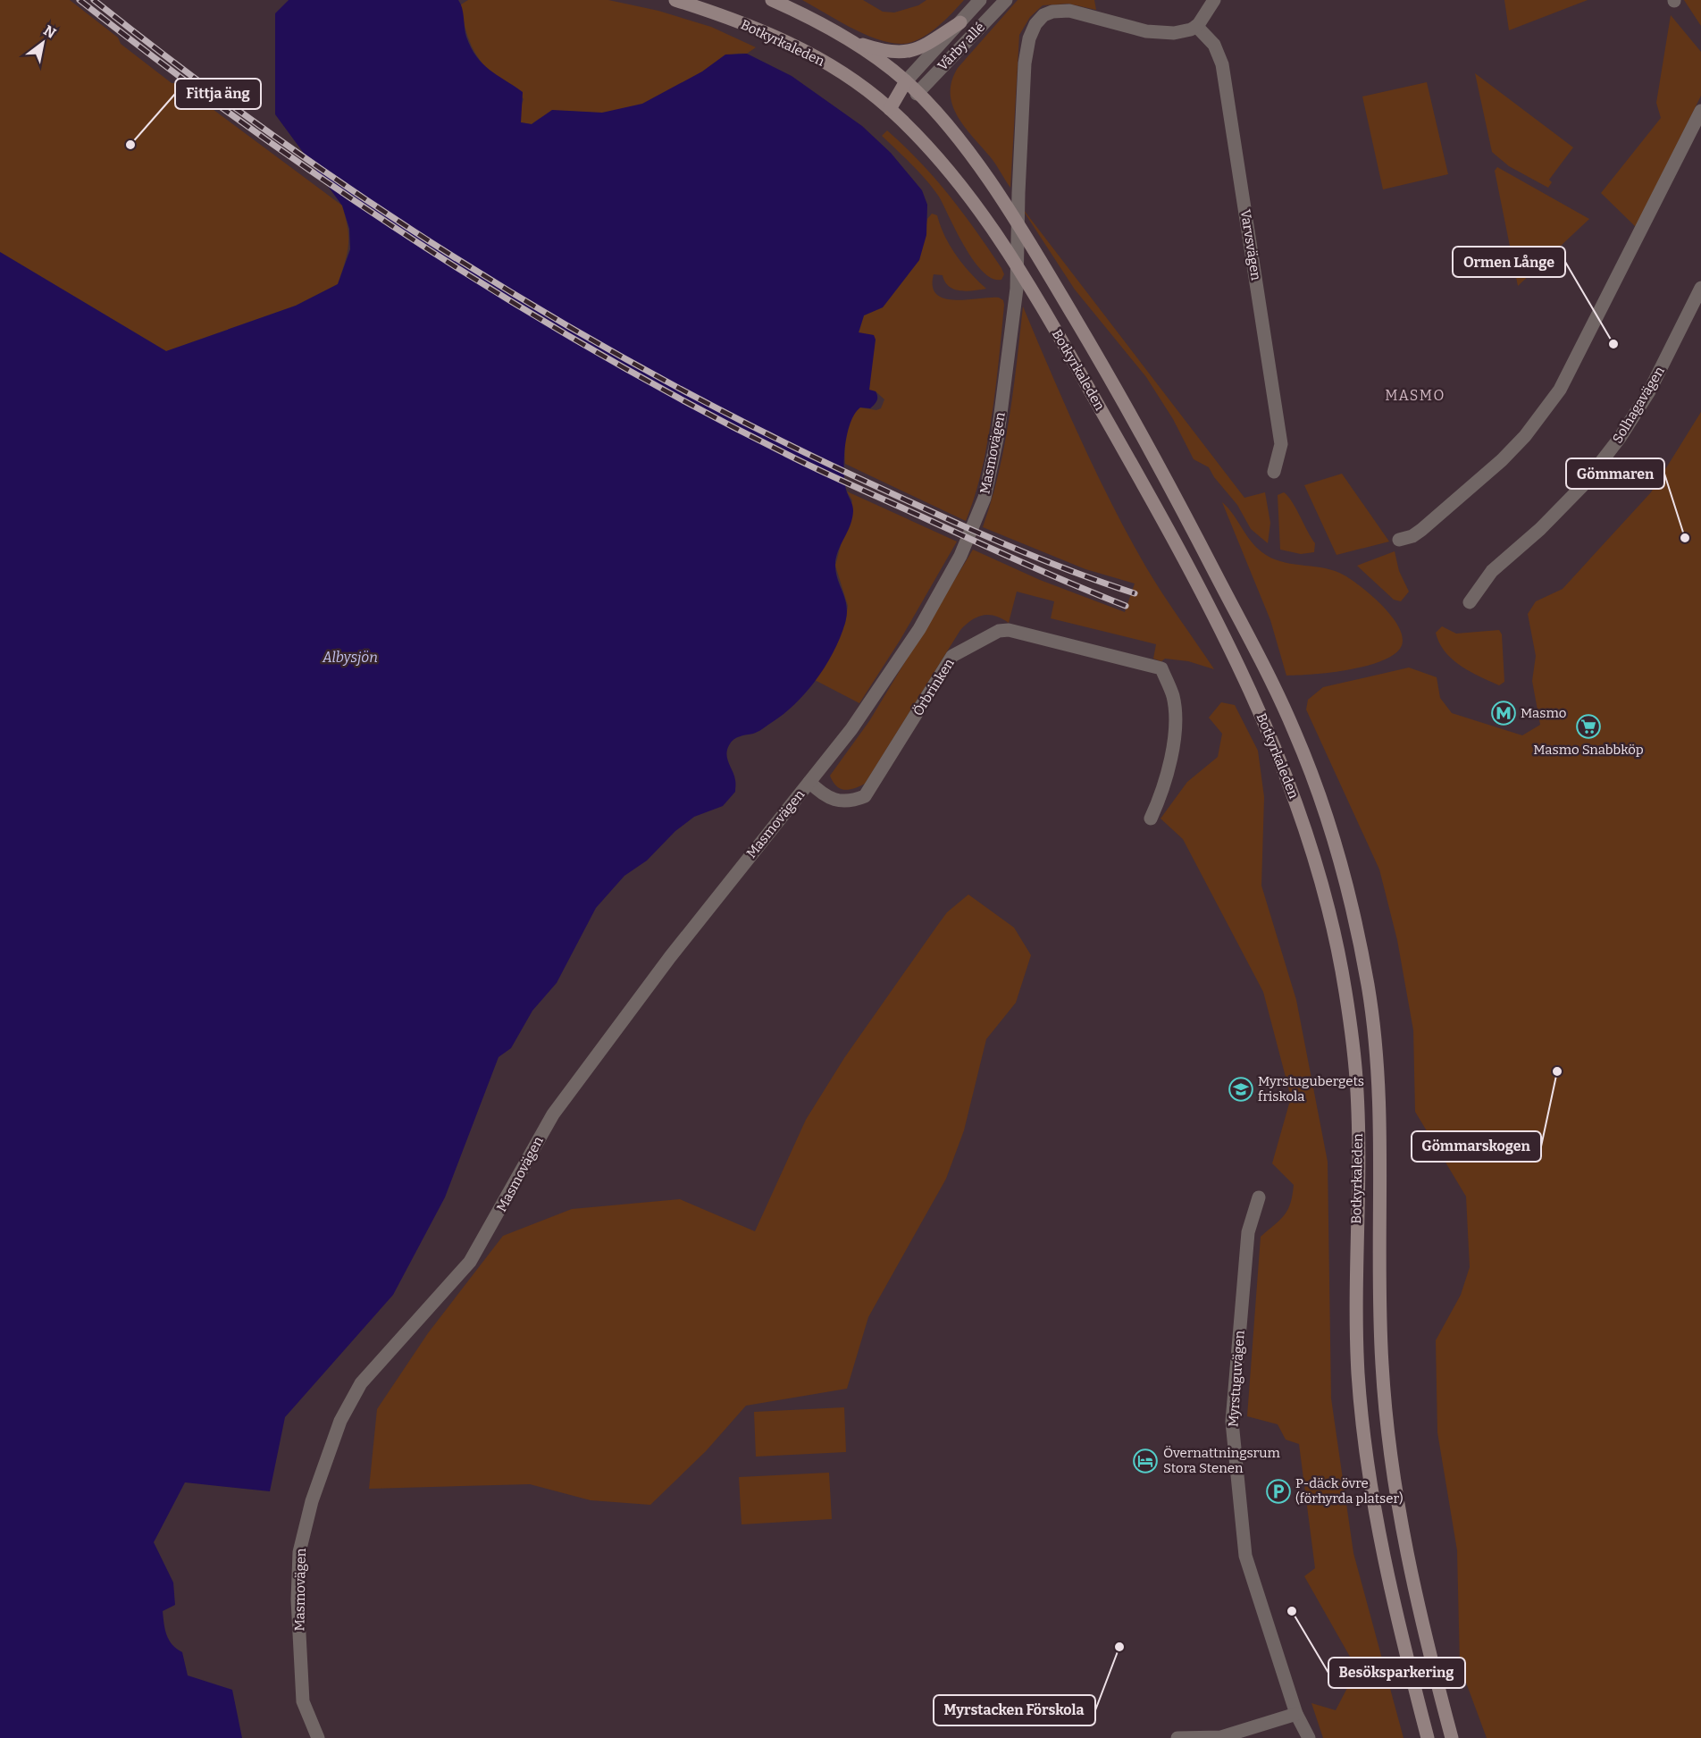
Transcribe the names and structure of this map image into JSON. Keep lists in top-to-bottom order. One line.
{"streets":{"main road":["Botkyrkaleden"],"street":["Vårby allé","Varvsvägen","Solhagavägen","Masmovägen","Örbrinken","Myrstuguvägen"]},"crossings":[["Botkyrkaleden","Vårby allé"],["Varvsvägen","Masmovägen"],["Masmovägen","Örbrinken"]],"districts":["MASMO"],"water":["Albysjön"],"places":{"other":["Fittja äng","Ormen Långe","Gömmaren","Gömmarskogen","Besöksparkering","Myrstacken Förskola"],"metro station":["Masmo"],"supermarket":["Masmo Snabbköp"],"school or university":["Myrstugubergets friskola"],"hotel":["Övernattningsrum Stora Stenen"],"parking":["P-däck övre (förhyrda platser)"]},"north":"top right"}
